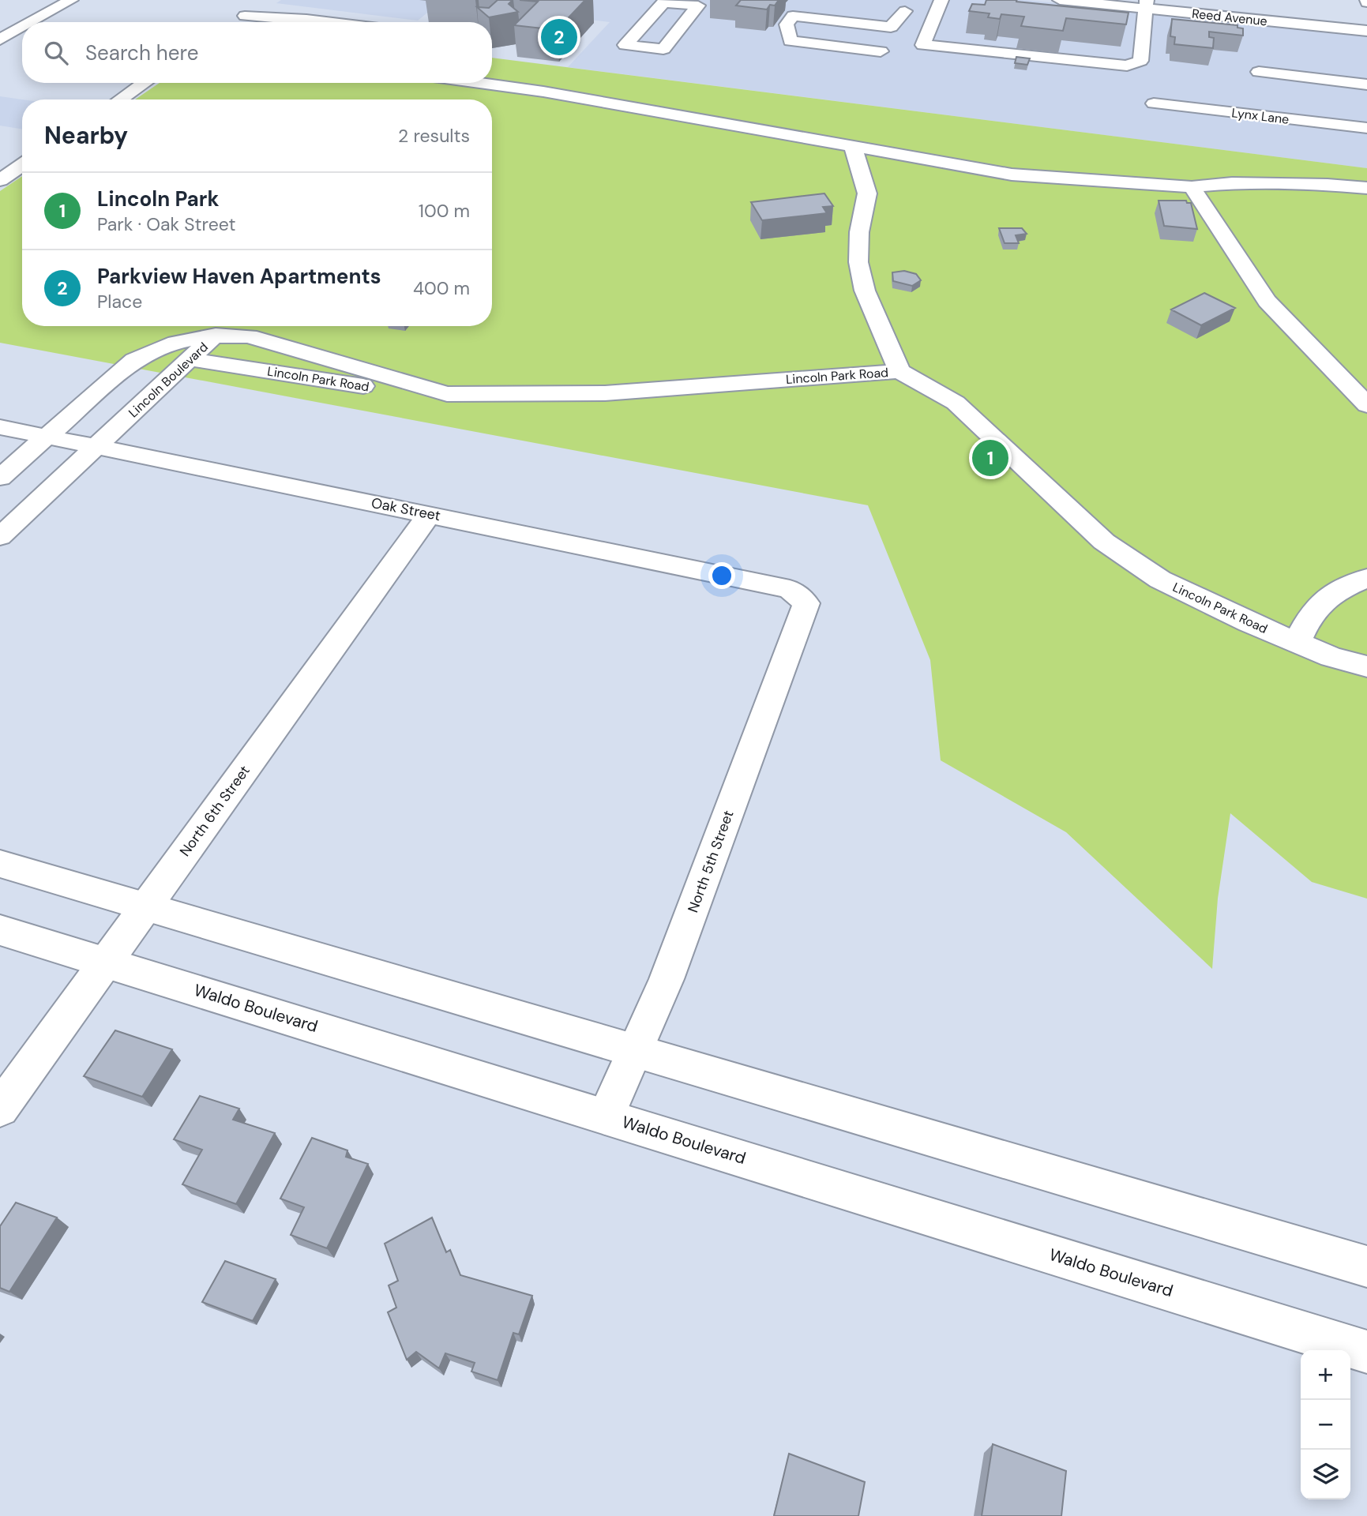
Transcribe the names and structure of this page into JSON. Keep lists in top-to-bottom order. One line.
{"streets":{"street":["Reed Avenue","Lynx Lane","Lincoln Park Road","Lincoln Boulevard","Oak Street","North 6th Street","North 5th Street","Waldo Boulevard"]},"crossings":[["Lincoln Park Road","Lincoln Boulevard"],["Lincoln Boulevard","Oak Street"],["Oak Street","North 6th Street"],["Oak Street","North 5th Street"],["North 6th Street","Waldo Boulevard"],["North 5th Street","Waldo Boulevard"]],"page":{"pins":["2","1"],"search":"Search here","heading":["Nearby","2 results"],"list":[{"mark":"1","name":"Lincoln Park","note":"Park · Oak Street","value":"100 m"},{"mark":"2","name":"Parkview Haven Apartments","note":"Place","value":"400 m"}],"map_buttons":["+","−"]}}
